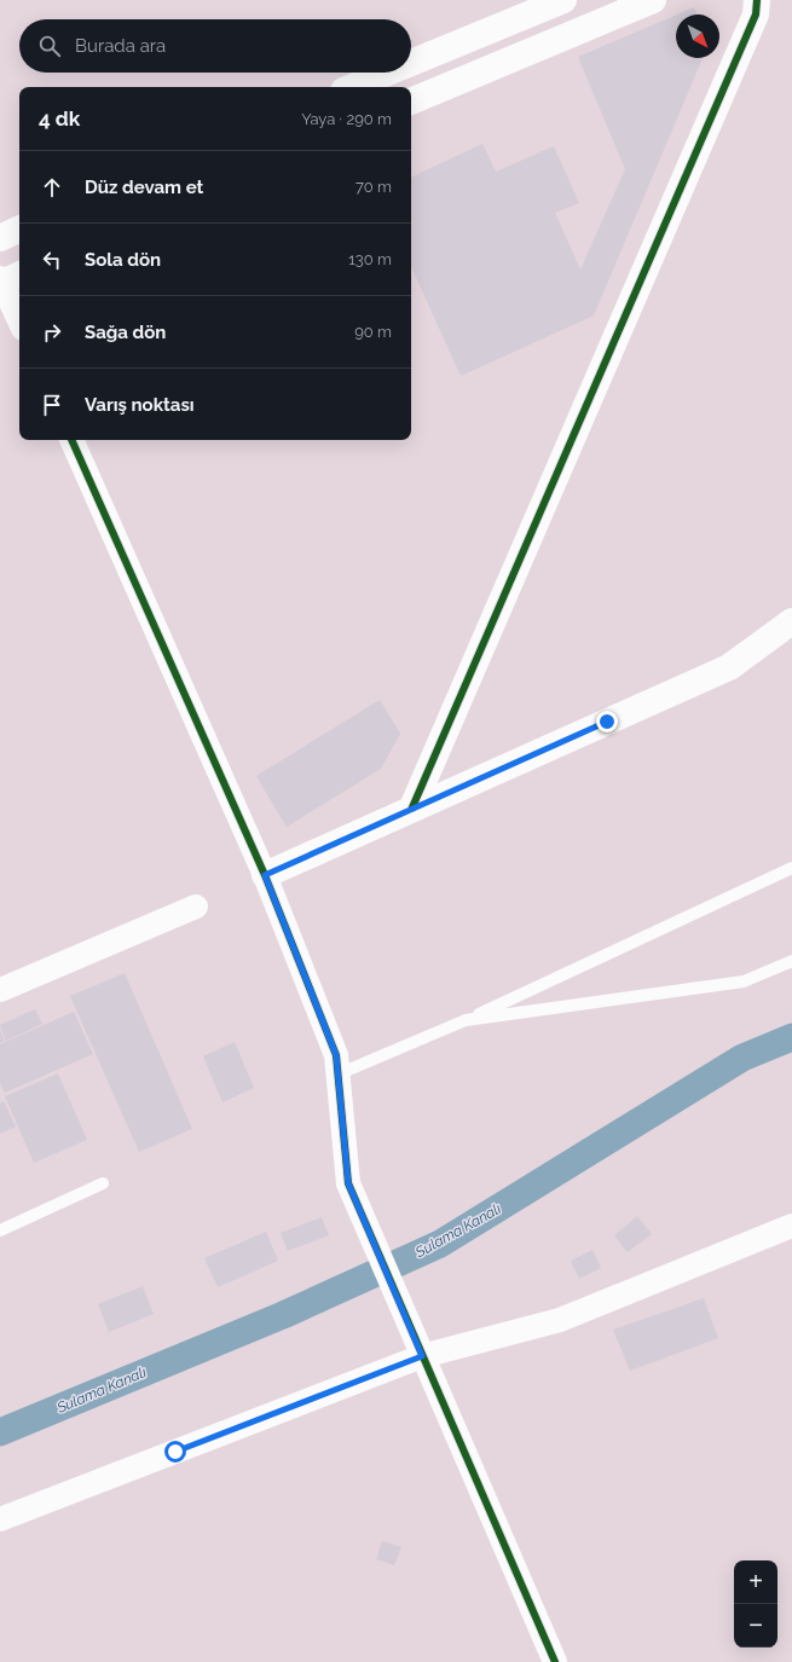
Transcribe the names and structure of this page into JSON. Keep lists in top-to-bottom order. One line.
{"water":["Sulama Kanalı"],"north":"bottom right","page":{"search":"Burada ara","heading":["4 dk","Yaya · 290 m"],"list":[["Düz devam et","70 m"],["Sola dön","130 m"],["Sağa dön","90 m"],"Varış noktası"],"map_buttons":["+","−"]}}
